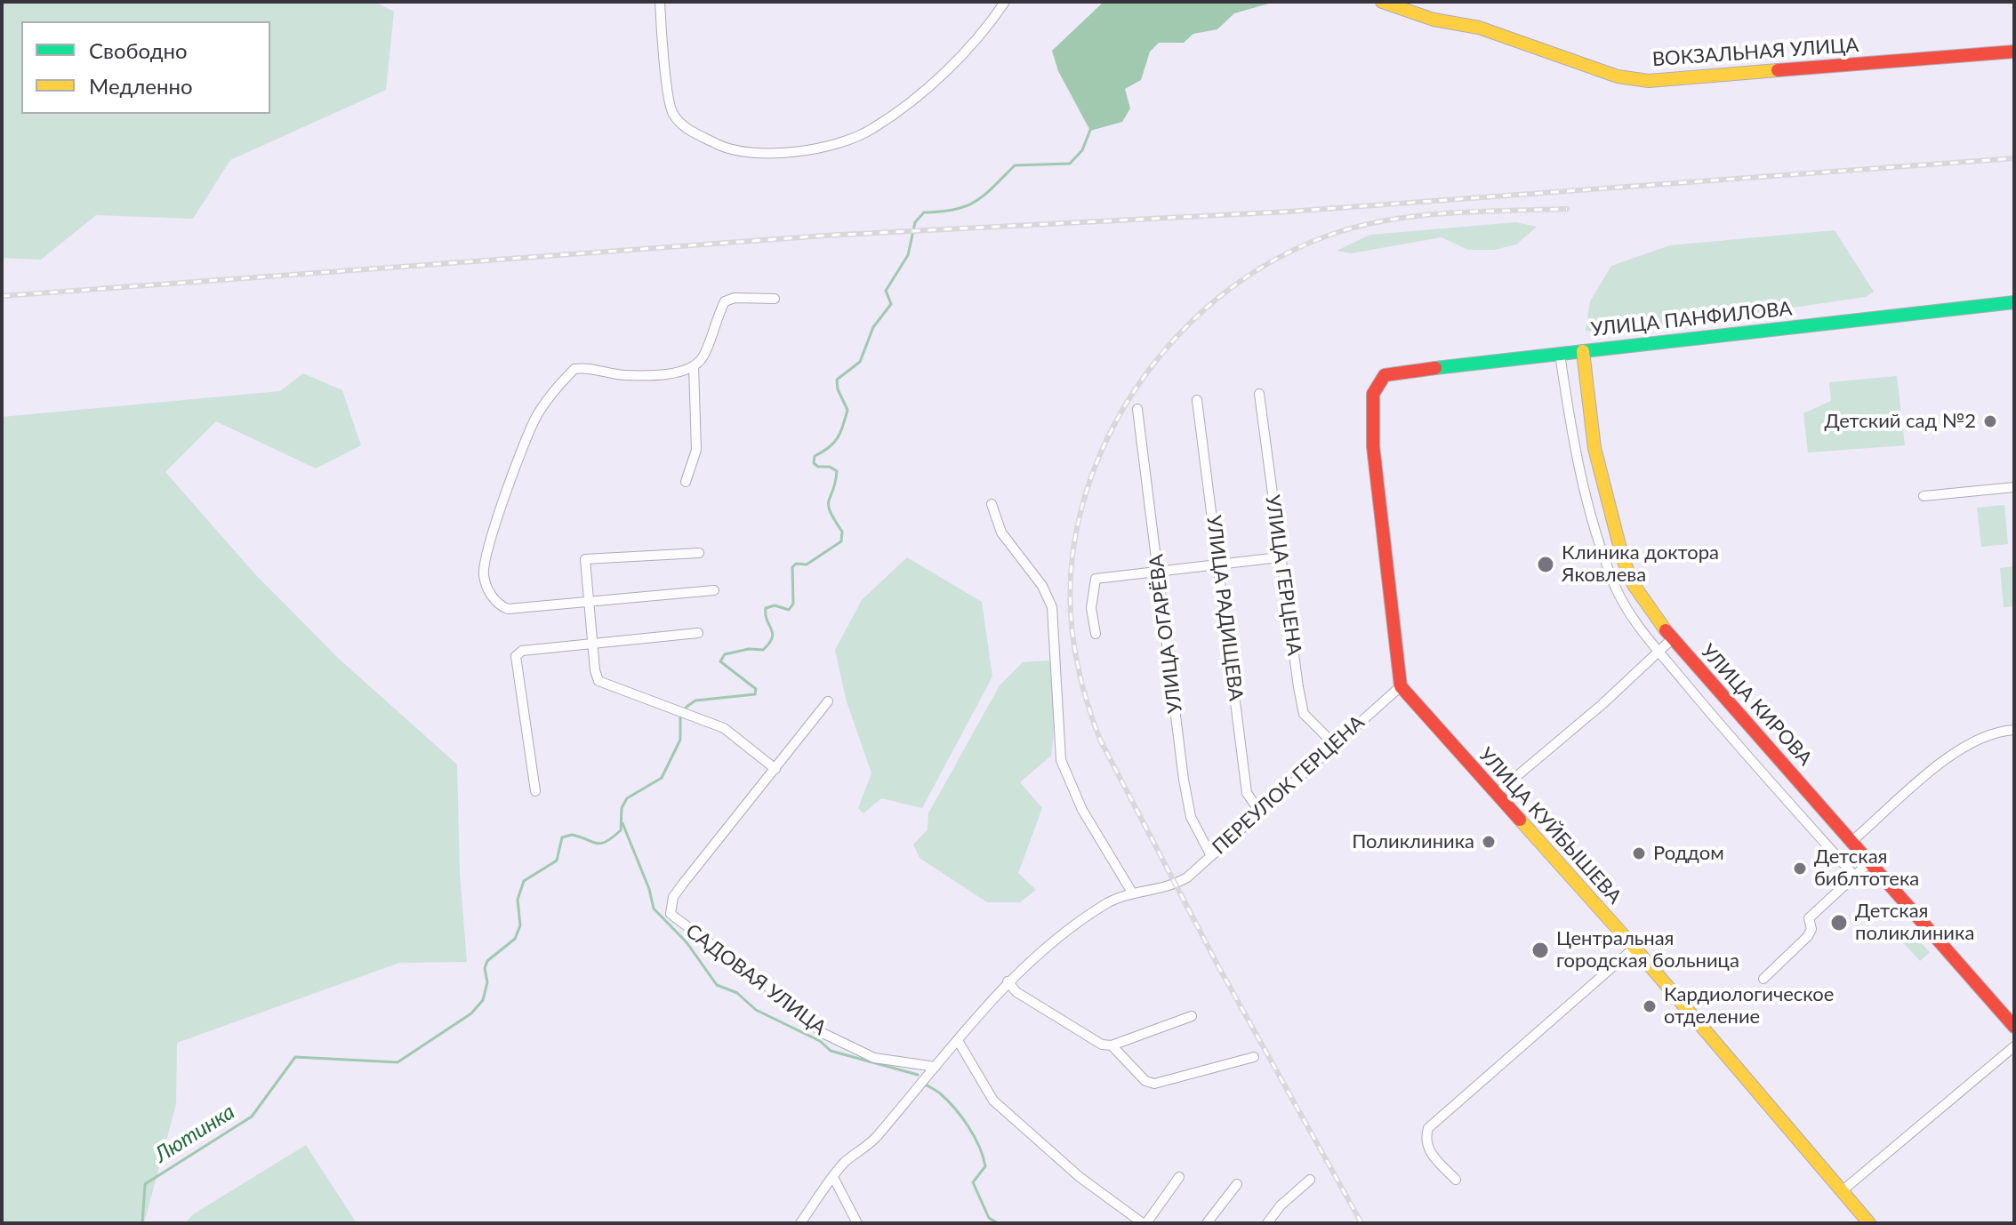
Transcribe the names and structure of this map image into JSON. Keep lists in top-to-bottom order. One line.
{"streets":{"street":["ВОКЗАЛЬНАЯ УЛИЦА","УЛИЦА ПАНФИЛОВА","УЛИЦА ГЕРЦЕНА","УЛИЦА РАДИЩЕВА","УЛИЦА ОГАРЁВА","УЛИЦА КИРОВА","ПЕРЕУЛОК ГЕРЦЕНА","УЛИЦА КУЙБЫШЕВА","САДОВАЯ УЛИЦА"]},"crossings":[["УЛИЦА ПАНФИЛОВА","УЛИЦА КИРОВА"],["УЛИЦА ПАНФИЛОВА","ПЕРЕУЛОК ГЕРЦЕНА"],["УЛИЦА ПАНФИЛОВА","УЛИЦА КУЙБЫШЕВА"],["УЛИЦА ГЕРЦЕНА","ПЕРЕУЛОК ГЕРЦЕНА"],["УЛИЦА РАДИЩЕВА","ПЕРЕУЛОК ГЕРЦЕНА"],["УЛИЦА ОГАРЁВА","ПЕРЕУЛОК ГЕРЦЕНА"],["ПЕРЕУЛОК ГЕРЦЕНА","УЛИЦА КУЙБЫШЕВА"]],"water":["Лютинка"],"places":["Детский сад №2","Клиника доктора Яковлева","Поликлиника","Роддом","Детская библтотека","Детская поликлиника","Центральная городская больница","Кардиологическое отделение"],"legend":["Свободно","Медленно"]}
